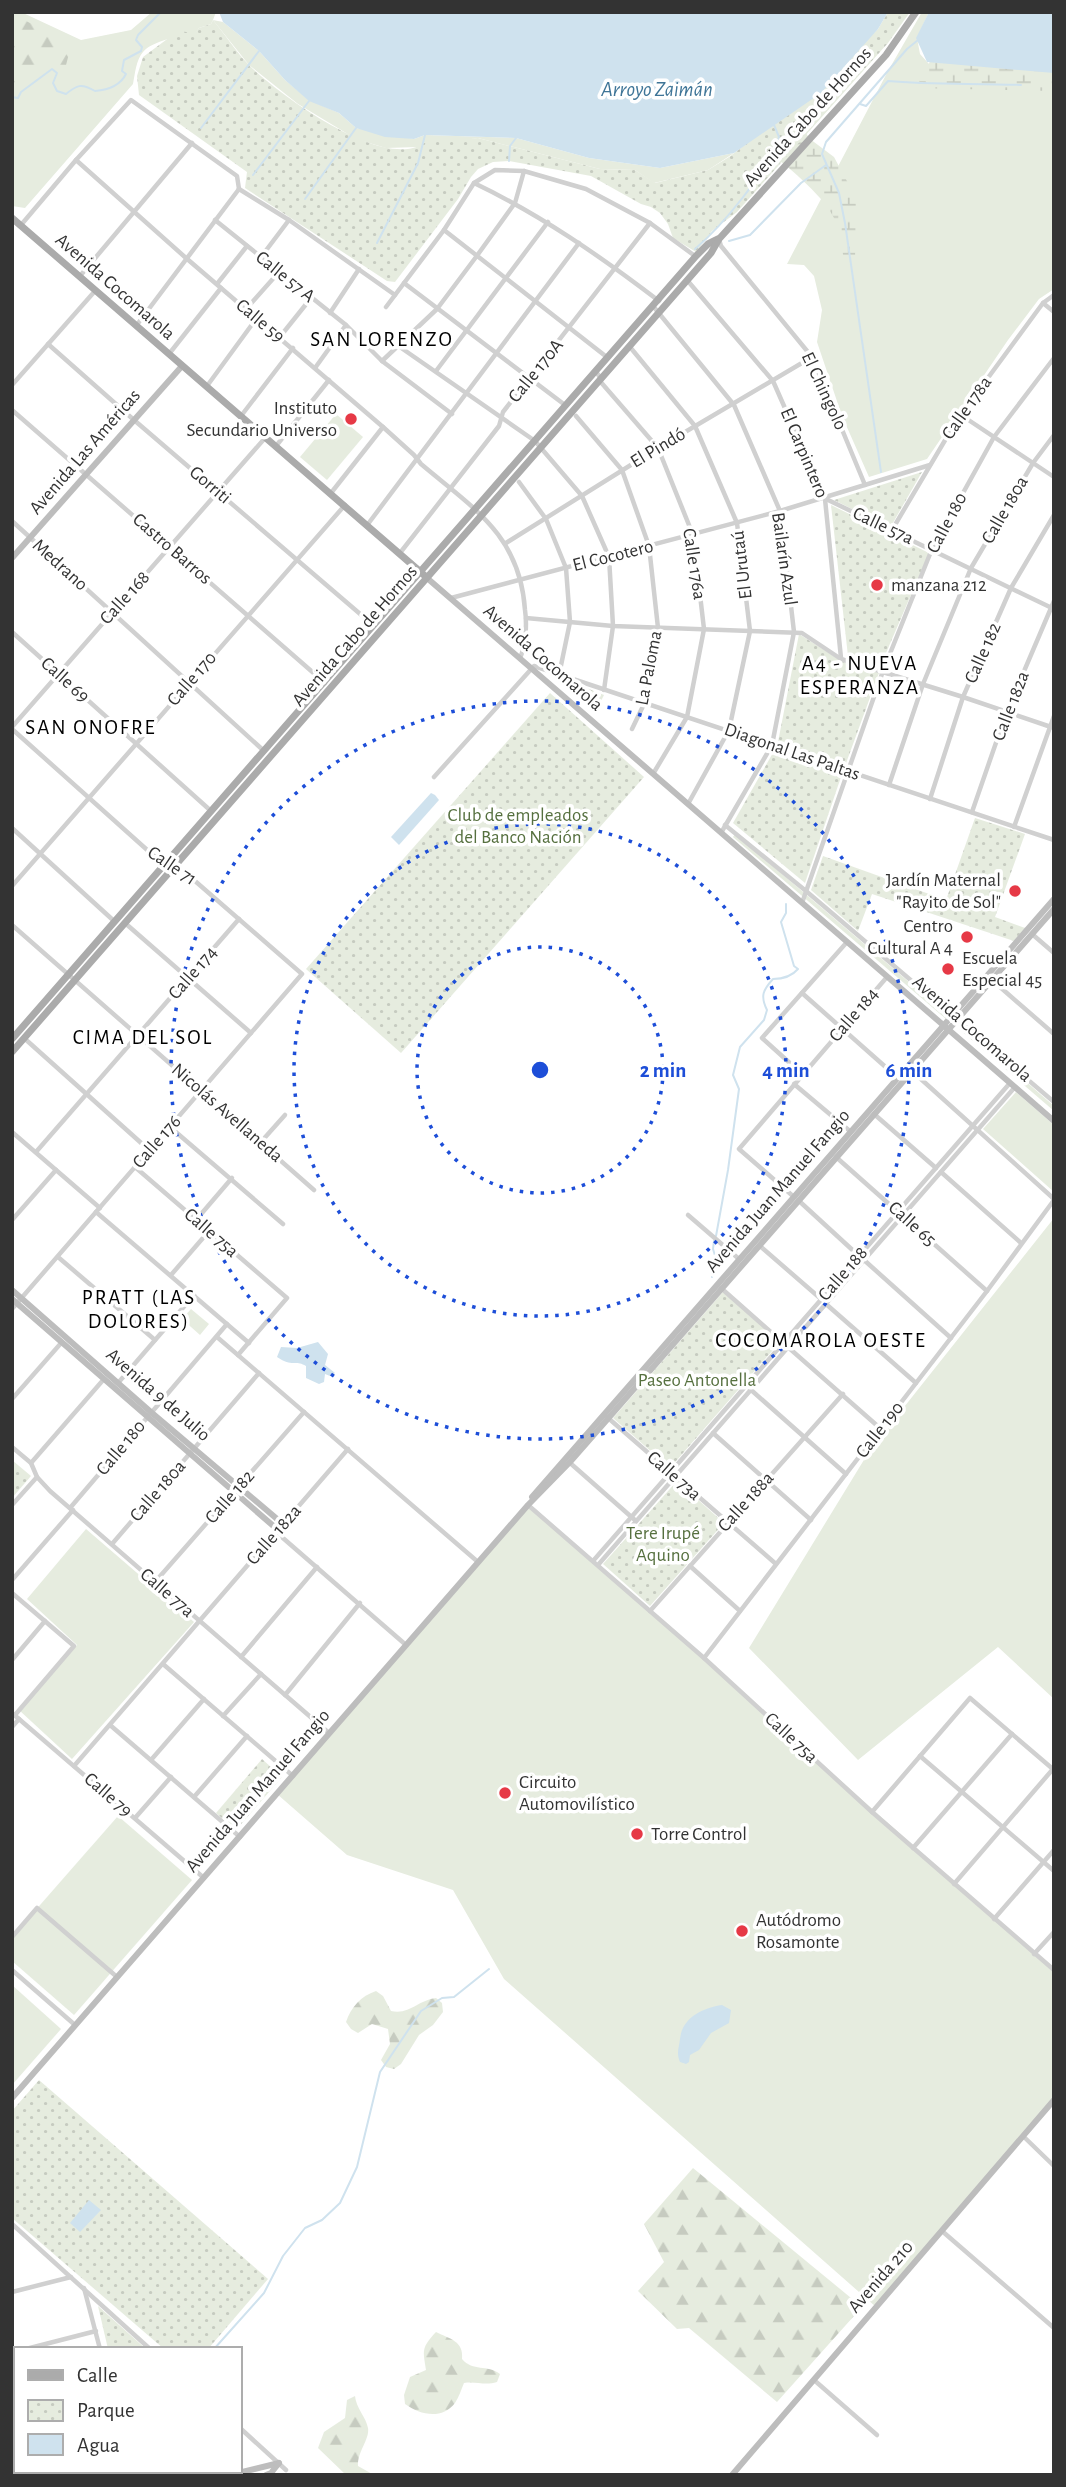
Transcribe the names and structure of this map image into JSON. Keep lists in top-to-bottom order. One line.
{"streets":{"main road":["Avenida Cabo de Hornos","Avenida Cocomarola","Avenida Las Américas","Avenida Juan Manuel Fangio","Avenida 9 de Julio","Avenida 210"],"street":["Calle 57 A","Calle 59","Calle 170A","El Chingolo","Calle 178a","El Pindó","El Carpintero","Gorriti","Calle 180a","Calle 180","Calle 57a","Castro Barros","El Cocotero","Bailarín Azul","Calle 176a","Medrano","El Urutaú","Calle 168","Calle 182","La Paloma","Calle 170","Calle 69","Calle 182a","Diagonal Las Paltas","Calle 71","Calle 174","Calle 184","Nicolás Avellaneda","Calle 176","Calle 65","Calle 75a","Calle 188","Calle 190","Calle 73a","Calle 188a","Calle 77a","Calle 79"]},"crossings":[["Avenida Cabo de Hornos","Avenida Cocomarola"],["Avenida Cabo de Hornos","Calle 59"],["Avenida Cabo de Hornos","El Chingolo"],["Avenida Cabo de Hornos","El Carpintero"],["Avenida Cabo de Hornos","Gorriti"],["Avenida Cabo de Hornos","Castro Barros"],["Avenida Cabo de Hornos","Bailarín Azul"],["Avenida Cabo de Hornos","Calle 176a"],["Avenida Cabo de Hornos","Medrano"],["Avenida Cabo de Hornos","El Urutaú"],["Avenida Cabo de Hornos","Calle 69"],["Avenida Cabo de Hornos","Calle 71"],["Avenida Cabo de Hornos","Nicolás Avellaneda"],["Avenida Cocomarola","Calle 59"],["Avenida Cocomarola","Calle 170A"],["Avenida Cocomarola","Avenida Las Américas"],["Avenida Cocomarola","Calle 180"],["Avenida Cocomarola","Bailarín Azul"],["Avenida Cocomarola","Calle 176a"],["Avenida Cocomarola","El Urutaú"],["Avenida Cocomarola","Calle 168"],["Avenida Cocomarola","Calle 170"],["Avenida Cocomarola","Diagonal Las Paltas"],["Avenida Cocomarola","Calle 184"],["Avenida Cocomarola","Avenida Juan Manuel Fangio"],["Avenida Cocomarola","Calle 188"],["Calle 59","Calle 170A"],["Calle 59","El Pindó"],["Calle 59","El Cocotero"],["Calle 170A","Bailarín Azul"],["El Chingolo","El Pindó"],["El Chingolo","El Cocotero"],["Calle 178a","Calle 57a"],["Calle 178a","El Cocotero"],["El Pindó","El Carpintero"],["El Pindó","Bailarín Azul"],["El Pindó","Calle 176a"],["El Pindó","El Urutaú"],["El Pindó","La Paloma"],["Avenida Las Américas","Gorriti"],["Avenida Las Américas","Castro Barros"],["Avenida Las Américas","Medrano"],["El Carpintero","Calle 57a"],["El Carpintero","El Cocotero"],["Gorriti","Calle 168"],["Gorriti","Calle 170"],["Calle 180a","Calle 57a"],["Calle 180a","Diagonal Las Paltas"],["Calle 180a","Avenida 9 de Julio"],["Calle 180a","Calle 77a"],["Calle 180","Calle 57a"],["Calle 180","Diagonal Las Paltas"],["Calle 180","Avenida 9 de Julio"],["Calle 180","Calle 77a"],["Calle 57a","El Cocotero"],["Calle 57a","Calle 182"],["Calle 57a","Calle 182a"],["Castro Barros","Calle 168"],["Castro Barros","Calle 170"],["El Cocotero","Bailarín Azul"],["El Cocotero","Calle 176a"],["El Cocotero","El Urutaú"],["El Cocotero","La Paloma"],["Bailarín Azul","Diagonal Las Paltas"],["Calle 176a","Diagonal Las Paltas"],["Medrano","Calle 168"],["Medrano","Calle 170"],["El Urutaú","Diagonal Las Paltas"],["Calle 168","Calle 69"],["Calle 168","Calle 71"],["Calle 182","Diagonal Las Paltas"],["Calle 182","Avenida 9 de Julio"],["Calle 182","Calle 77a"],["La Paloma","Diagonal Las Paltas"],["Calle 170","Calle 69"],["Calle 170","Calle 71"],["Calle 182a","Diagonal Las Paltas"],["Calle 182a","Avenida 9 de Julio"],["Calle 182a","Calle 77a"],["Calle 71","Calle 174"],["Calle 71","Calle 176"],["Calle 174","Nicolás Avellaneda"],["Calle 184","Avenida Juan Manuel Fangio"],["Nicolás Avellaneda","Calle 176"],["Calle 176","Calle 75a"],["Calle 176","Avenida 9 de Julio"],["Avenida Juan Manuel Fangio","Calle 65"],["Avenida Juan Manuel Fangio","Calle 75a"],["Avenida Juan Manuel Fangio","Calle 73a"],["Avenida Juan Manuel Fangio","Calle 77a"],["Avenida Juan Manuel Fangio","Calle 79"],["Calle 65","Calle 188"],["Calle 65","Calle 190"],["Calle 75a","Calle 188"],["Calle 75a","Calle 190"],["Calle 75a","Calle 188a"],["Calle 188","Calle 73a"],["Calle 190","Calle 73a"],["Calle 73a","Calle 188a"]],"districts":["SAN LORENZO","A4 - NUEVA ESPERANZA","SAN ONOFRE","CIMA DEL SOL","PRATT (LAS DOLORES)","COCOMAROLA OESTE"],"water":["Arroyo Zaimán"],"parks":["Club de empleados del Banco Nación","Paseo Antonella","Tere Irupé Aquino"],"places":["Instituto Secundario Universo","manzana 212","Jardín Maternal \"Rayito de Sol\"","Centro Cultural A 4","Escuela Especial 45","Circuito Automovilístico","Torre Control","Autódromo Rosamonte"],"legend":["Calle","Parque","Agua"],"rings":["2 min","4 min","6 min"]}
